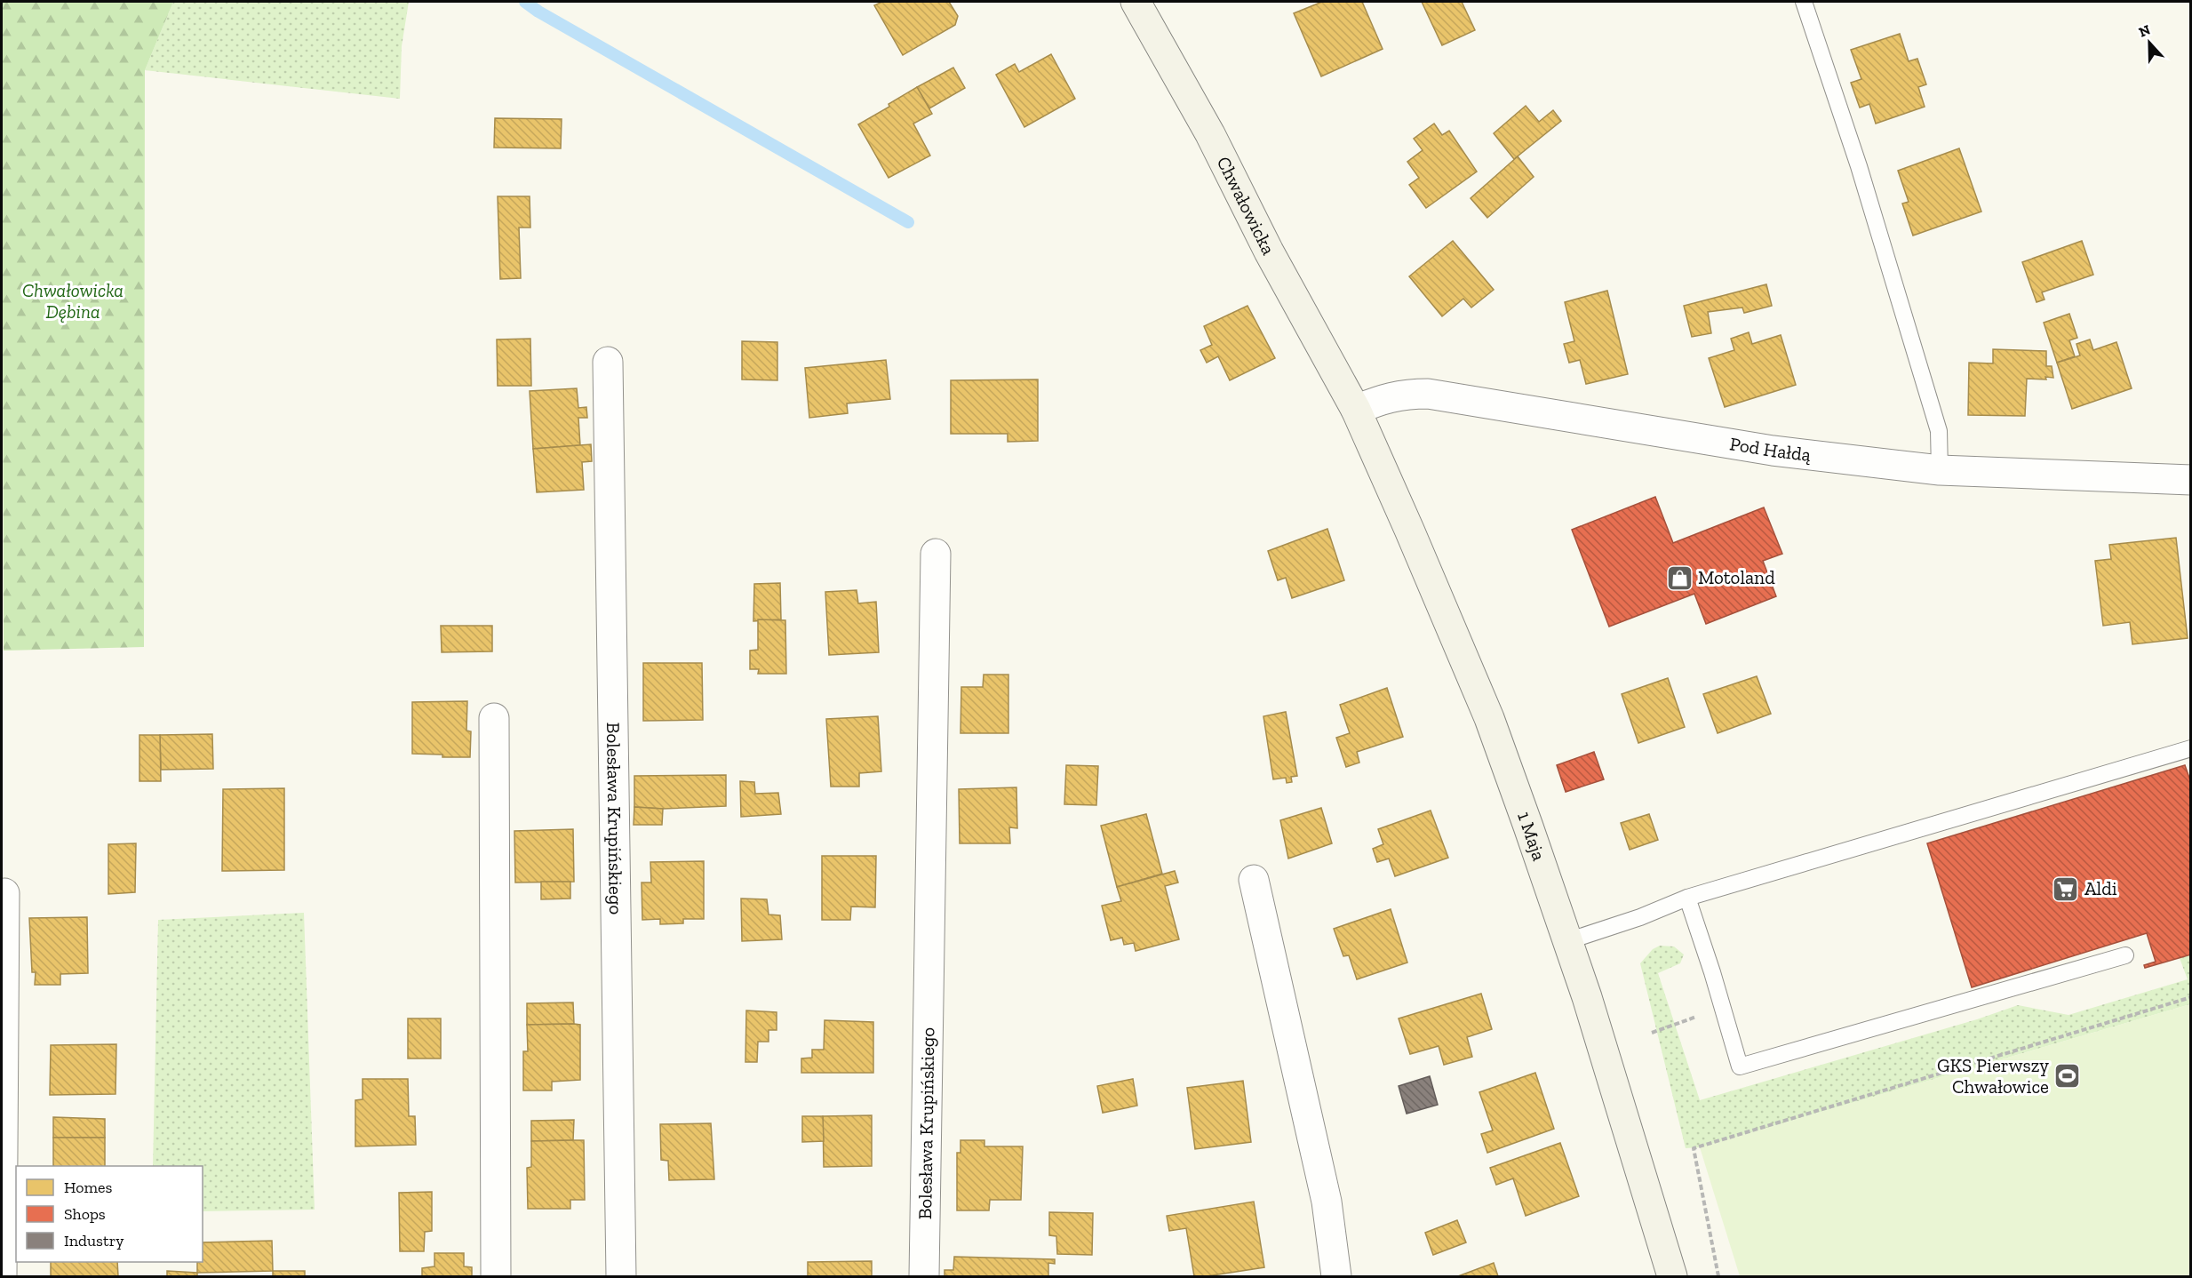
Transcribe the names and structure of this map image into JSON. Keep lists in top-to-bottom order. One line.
{"streets":{"main road":["Chwałowicka","1 Maja"],"street":["Pod Hałdą","Bolesława Krupińskiego"]},"crossings":[["Chwałowicka","Pod Hałdą"],["Chwałowicka","1 Maja"],["Pod Hałdą","1 Maja"]],"parks":["Chwałowicka Dębina"],"places":{"shop":["Motoland"],"supermarket":["Aldi"],"sports":["GKS Pierwszy Chwałowice"]},"legend":["Homes","Shops","Industry"],"north":"top"}
